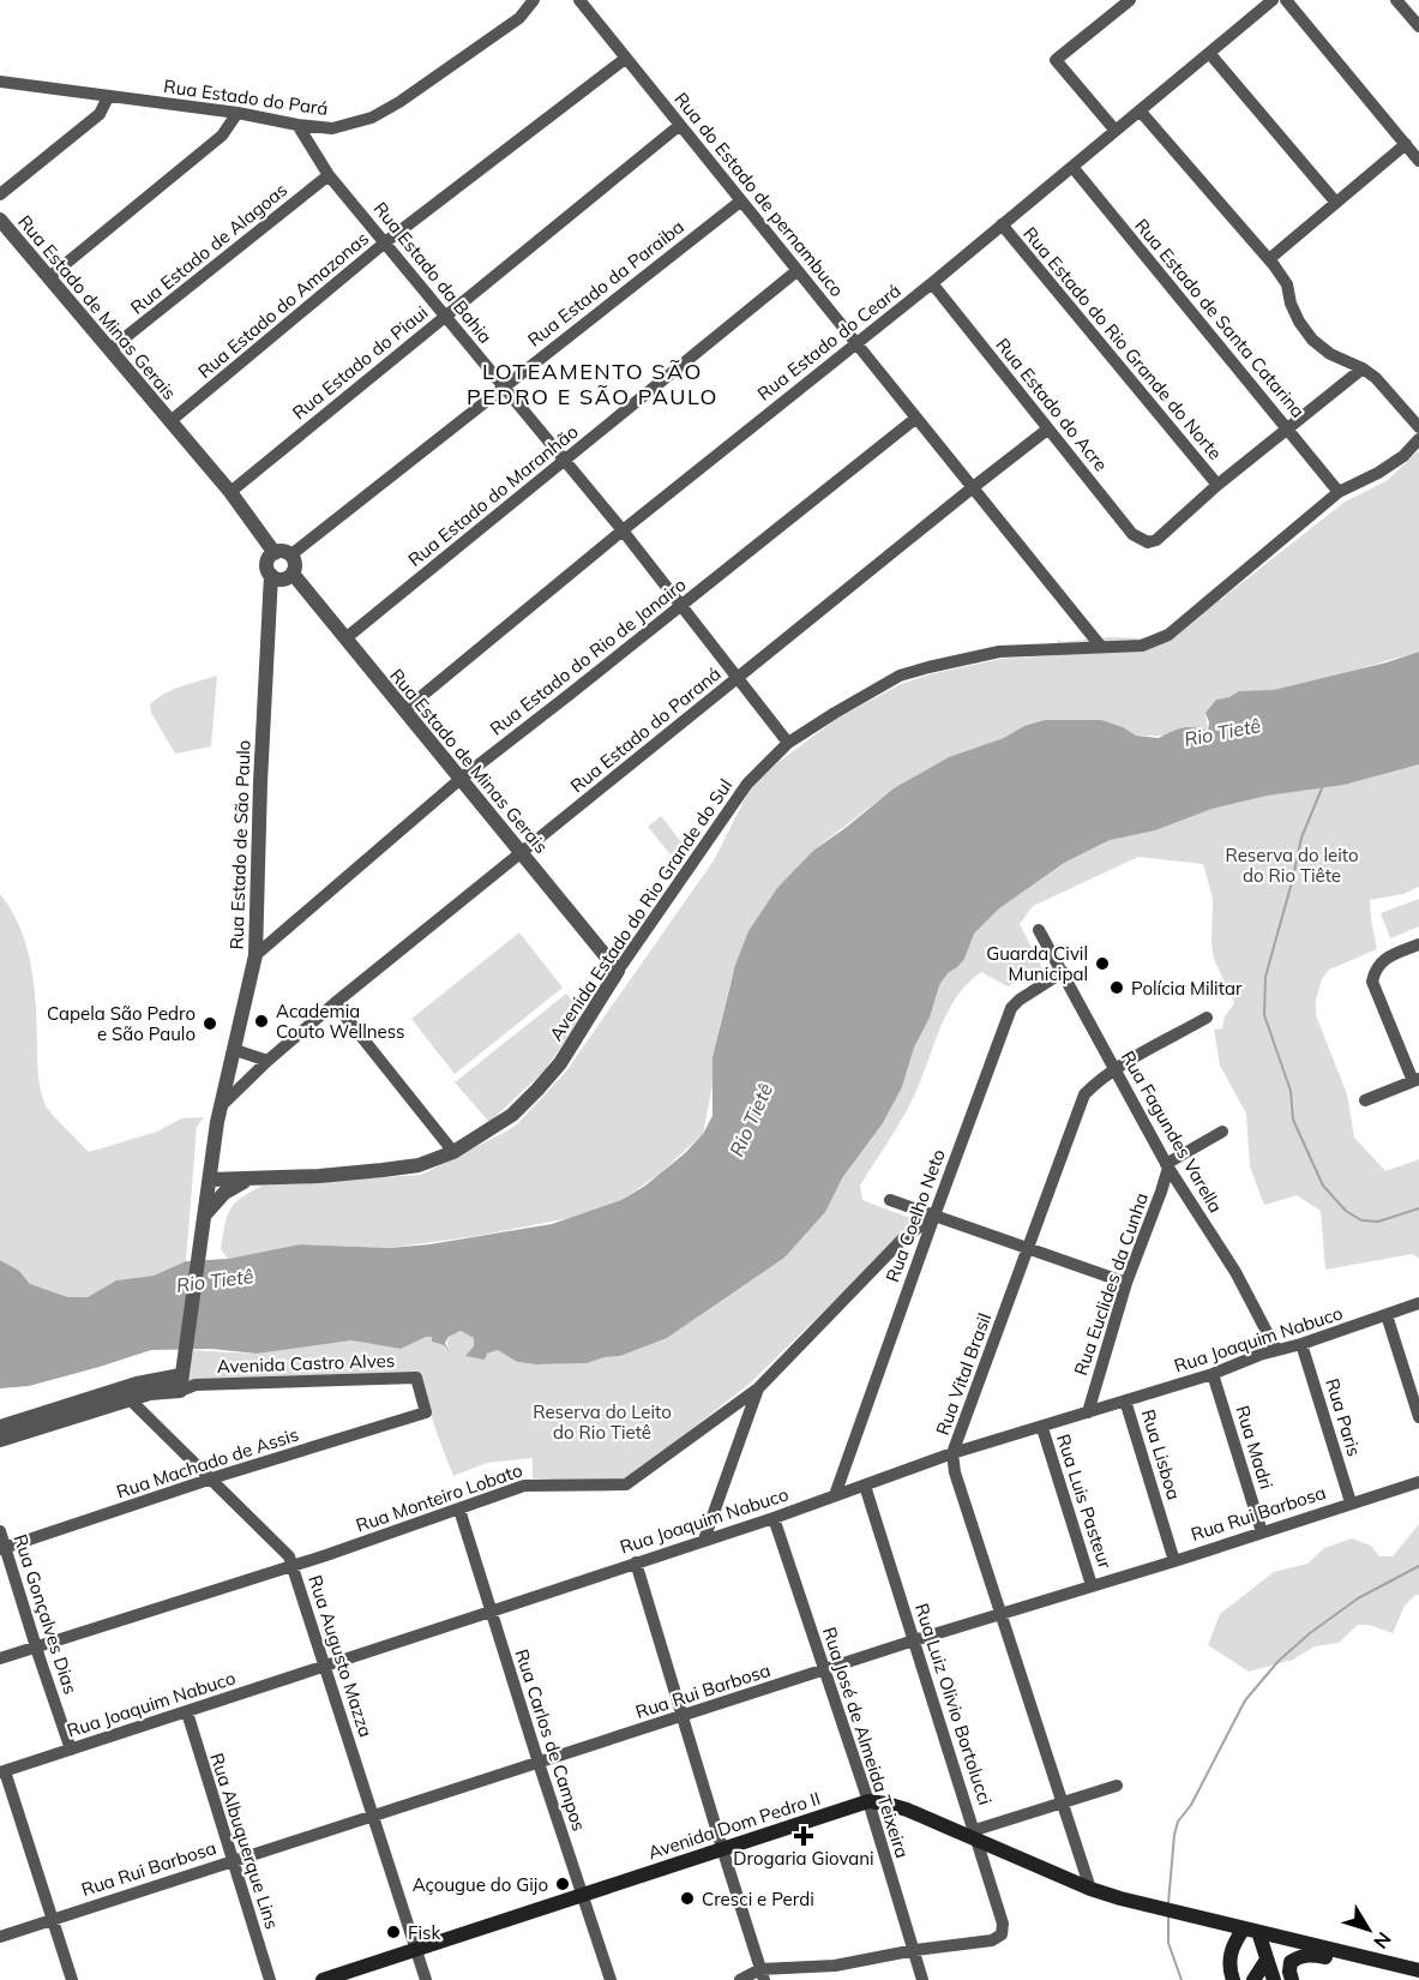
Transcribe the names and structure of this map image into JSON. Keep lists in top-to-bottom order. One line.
{"streets":{"main road":["Avenida Dom Pedro II"],"street":["Rua Estado do Pará","Rua do Estado de pernambuco","Rua Estado de Alagoas","Rua Estado da Bahia","Rua Estado da Paraiba","Rua Estado do Amazonas","Rua Estado de Minas Gerais","Rua Estado de Santa Catarina","Rua Estado do Ceará","Rua Estado do Rio Grande do Norte","Rua Estado do Piaui","Rua Estado do Acre","Rua Estado do Maranhão","Rua Estado do Rio de Janairo","Rua Estado do Paraná","Rua Estado de São Paulo","Avenida Estado do Rio Grande do Sul","Rua Fagundes Varella","Rua Coelho Neto","Rua Euclides da Cunha","Rua Joaquim Nabuco","Avenida Castro Alves","Rua Vital Brasil","Rua Paris","Rua Madri","Rua Lisboa","Rua Machado de Assis","Rua Monteiro Lobato","Rua Luis Pasteur","Rua Rui Barbosa","Rua Gonçalves Dias","Rua Augusto Mazza","Rua Luiz Olivio Bortolucci","Rua Carlos de Campos","Rua José de Almeida Teixeira","Rua Albuquerque Lins"]},"crossings":[["Rua Estado do Pará","Rua Estado da Bahia"],["Rua do Estado de pernambuco","Rua Estado da Paraiba"],["Rua do Estado de pernambuco","Rua Estado do Amazonas"],["Rua do Estado de pernambuco","Rua Estado do Ceará"],["Rua do Estado de pernambuco","Rua Estado do Piaui"],["Rua do Estado de pernambuco","Rua Estado do Maranhão"],["Rua do Estado de pernambuco","Rua Estado do Rio de Janairo"],["Rua do Estado de pernambuco","Rua Estado do Paraná"],["Rua do Estado de pernambuco","Avenida Estado do Rio Grande do Sul"],["Rua Estado de Alagoas","Rua Estado da Bahia"],["Rua Estado de Alagoas","Rua Estado de Minas Gerais"],["Rua Estado da Bahia","Rua Estado da Paraiba"],["Rua Estado da Bahia","Rua Estado do Amazonas"],["Rua Estado da Bahia","Rua Estado do Ceará"],["Rua Estado da Bahia","Rua Estado do Piaui"],["Rua Estado da Bahia","Rua Estado do Maranhão"],["Rua Estado da Bahia","Rua Estado do Rio de Janairo"],["Rua Estado da Bahia","Rua Estado do Paraná"],["Rua Estado da Bahia","Avenida Estado do Rio Grande do Sul"],["Rua Estado da Paraiba","Rua Estado de Minas Gerais"],["Rua Estado da Paraiba","Rua Estado de São Paulo"],["Rua Estado do Amazonas","Rua Estado de Minas Gerais"],["Rua Estado de Minas Gerais","Rua Estado do Ceará"],["Rua Estado de Minas Gerais","Rua Estado do Piaui"],["Rua Estado de Minas Gerais","Rua Estado do Maranhão"],["Rua Estado de Minas Gerais","Rua Estado do Rio de Janairo"],["Rua Estado de Minas Gerais","Rua Estado do Paraná"],["Rua Estado de Minas Gerais","Rua Estado de São Paulo"],["Rua Estado de Minas Gerais","Avenida Estado do Rio Grande do Sul"],["Rua Estado de Santa Catarina","Rua Estado do Ceará"],["Rua Estado de Santa Catarina","Avenida Estado do Rio Grande do Sul"],["Rua Estado do Ceará","Rua Estado do Rio Grande do Norte"],["Rua Estado do Ceará","Rua Estado do Acre"],["Rua Estado do Rio Grande do Norte","Rua Estado do Acre"],["Rua Estado do Acre","Rua Estado do Paraná"],["Rua Estado do Rio de Janairo","Rua Estado de São Paulo"],["Rua Estado do Paraná","Rua Estado de São Paulo"],["Rua Estado de São Paulo","Avenida Estado do Rio Grande do Sul"],["Rua Estado de São Paulo","Avenida Castro Alves"],["Rua Fagundes Varella","Rua Coelho Neto"],["Rua Fagundes Varella","Rua Euclides da Cunha"],["Rua Fagundes Varella","Rua Joaquim Nabuco"],["Rua Fagundes Varella","Rua Vital Brasil"],["Rua Coelho Neto","Rua Joaquim Nabuco"],["Rua Coelho Neto","Rua Monteiro Lobato"],["Rua Euclides da Cunha","Rua Joaquim Nabuco"],["Rua Joaquim Nabuco","Rua Vital Brasil"],["Rua Joaquim Nabuco","Rua Paris"],["Rua Joaquim Nabuco","Rua Madri"],["Rua Joaquim Nabuco","Rua Lisboa"],["Rua Joaquim Nabuco","Rua Luis Pasteur"],["Rua Joaquim Nabuco","Rua Gonçalves Dias"],["Rua Joaquim Nabuco","Rua Augusto Mazza"],["Rua Joaquim Nabuco","Rua Luiz Olivio Bortolucci"],["Rua Joaquim Nabuco","Rua Carlos de Campos"],["Rua Joaquim Nabuco","Rua José de Almeida Teixeira"],["Rua Joaquim Nabuco","Rua Albuquerque Lins"],["Avenida Castro Alves","Rua Machado de Assis"],["Avenida Castro Alves","Rua Augusto Mazza"],["Rua Vital Brasil","Rua Rui Barbosa"],["Rua Vital Brasil","Avenida Dom Pedro II"],["Rua Paris","Rua Rui Barbosa"],["Rua Madri","Rua Rui Barbosa"],["Rua Lisboa","Rua Rui Barbosa"],["Rua Machado de Assis","Rua Gonçalves Dias"],["Rua Machado de Assis","Rua Augusto Mazza"],["Rua Monteiro Lobato","Rua Gonçalves Dias"],["Rua Monteiro Lobato","Rua Augusto Mazza"],["Rua Monteiro Lobato","Rua Carlos de Campos"],["Rua Luis Pasteur","Rua Rui Barbosa"],["Rua Rui Barbosa","Rua Augusto Mazza"],["Rua Rui Barbosa","Rua Luiz Olivio Bortolucci"],["Rua Rui Barbosa","Rua Carlos de Campos"],["Rua Rui Barbosa","Rua José de Almeida Teixeira"],["Rua Rui Barbosa","Rua Albuquerque Lins"],["Rua Augusto Mazza","Avenida Dom Pedro II"],["Rua Luiz Olivio Bortolucci","Rua José de Almeida Teixeira"],["Rua Luiz Olivio Bortolucci","Avenida Dom Pedro II"],["Rua Carlos de Campos","Avenida Dom Pedro II"],["Rua José de Almeida Teixeira","Avenida Dom Pedro II"]],"districts":["LOTEAMENTO SÃO PEDRO E SÃO PAULO"],"water":["Rio Tietê"],"parks":["Reserva do leito do Rio Tiête","Reserva do Leito do Rio Tietê"],"places":{"other":["Guarda Civil Municipal","Polícia Militar","Academia Couto Wellness","Capela São Pedro e São Paulo","Açougue do Gijo","Cresci e Perdi","Fisk"],"health":["Drogaria Giovani"]},"north":"bottom right"}
